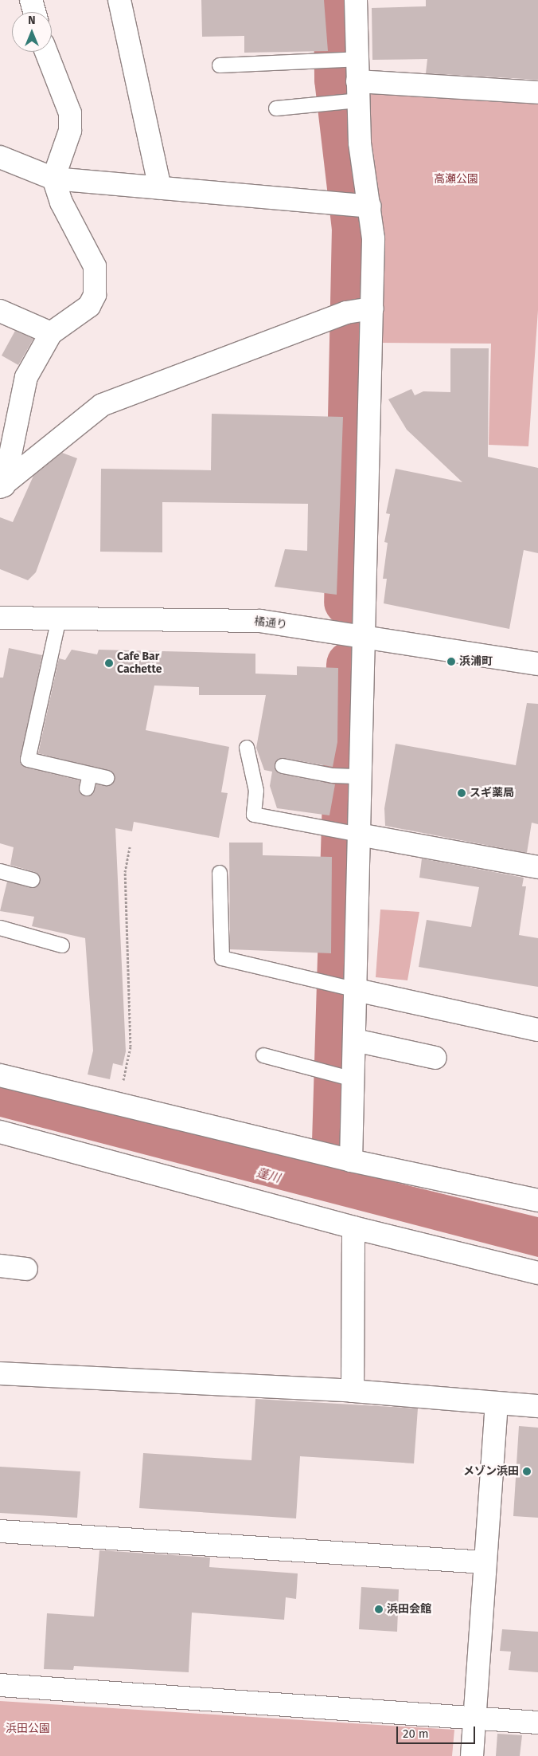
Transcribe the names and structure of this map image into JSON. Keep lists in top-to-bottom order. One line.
{"streets":{"street":["橘通り"]},"water":["蓬川"],"parks":["高瀬公園","浜田公園"],"places":["浜浦町","Cafe Bar Cachette","スギ薬局","メゾン浜田","浜田会館"],"scale_bar":"20 m","north":"top"}
